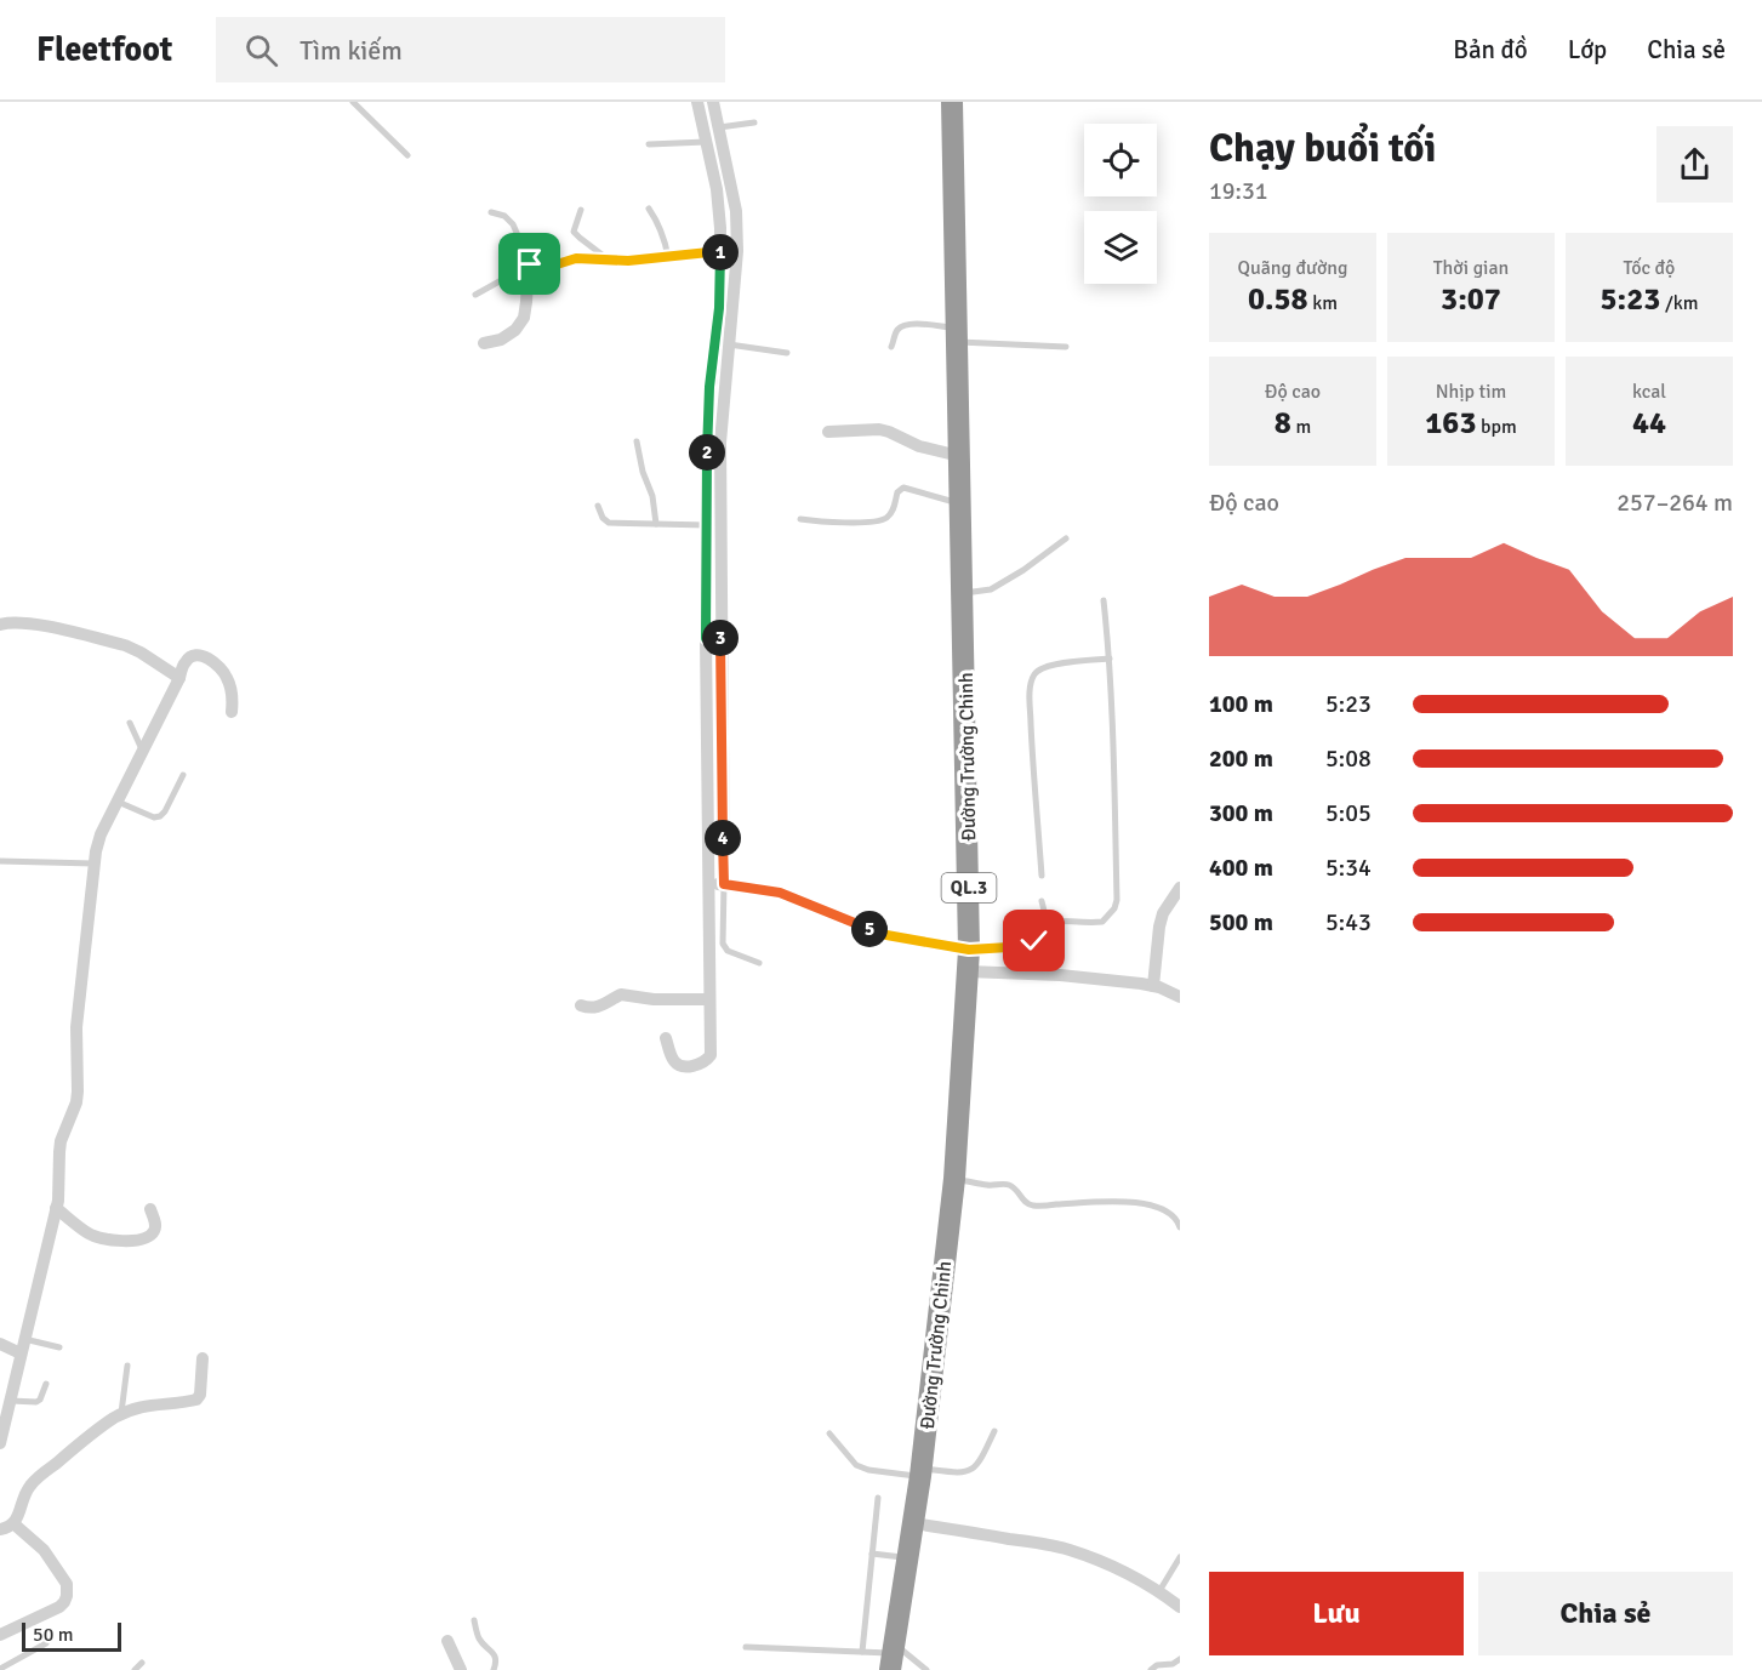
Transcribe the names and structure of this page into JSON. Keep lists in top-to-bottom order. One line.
{"streets":{"highway":["Đường Trường Chinh","QL.3"]},"scale_bar":"50 m","page":{"header":"Fleetfoot","search":"Tìm kiếm","nav":["Bản đồ","Lớp","Chia sẻ"],"heading":["Chạy buổi tối","19:31"],"stats":[["Quãng đường","0.58 km"],["Thời gian","3:07"],["Tốc độ","5:23 /km"],["Độ cao","8 m"],["Nhịp tim","163 bpm"],["kcal","44"]],"pins":["1","2","3","4","5"],"chart":["Độ cao","257–264 m"],"list":[{"name":"100 m","note":"5:23"},{"name":"200 m","note":"5:08"},{"name":"300 m","note":"5:05"},{"name":"400 m","note":"5:34"},{"name":"500 m","note":"5:43"}],"buttons":["Lưu","Chia sẻ"],"scale":"50 m"}}
